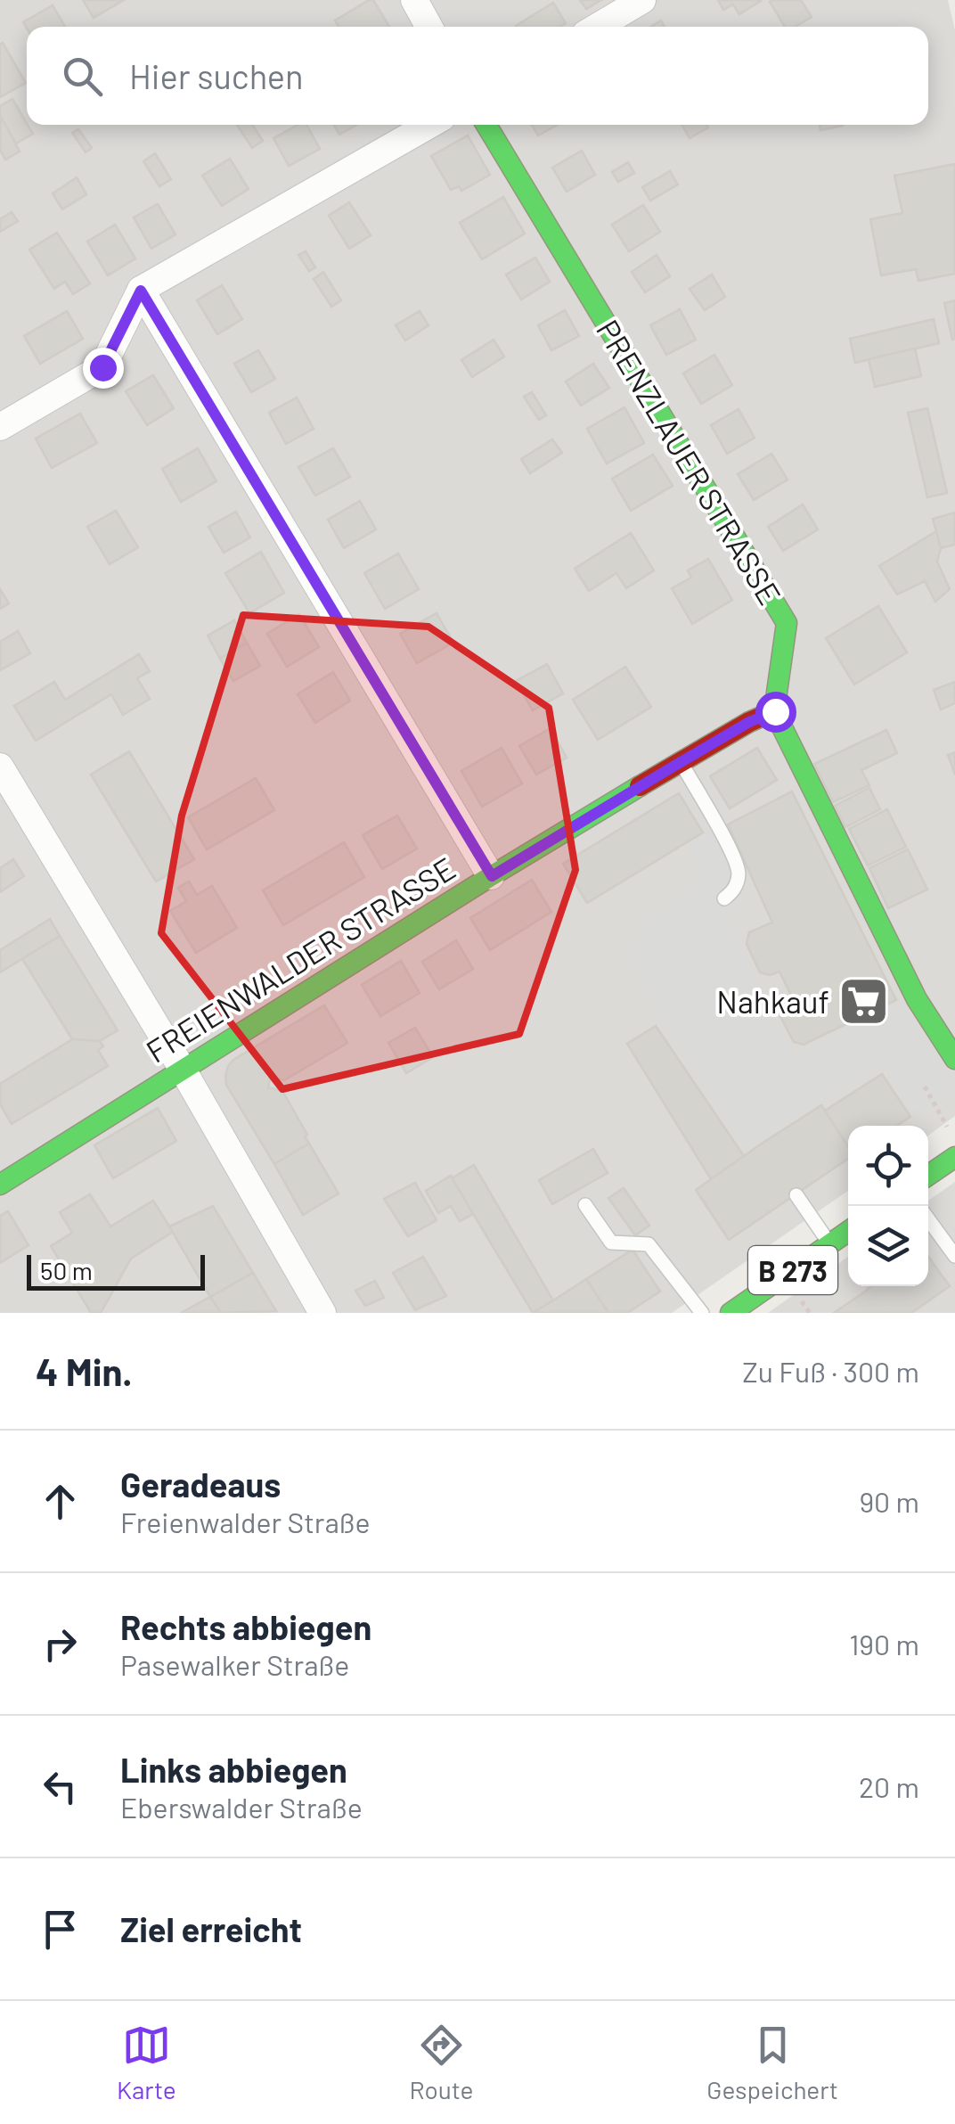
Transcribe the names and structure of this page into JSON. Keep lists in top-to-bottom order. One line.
{"streets":{"street":["PRENZLAUER STRASSE","FREIENWALDER STRASSE","B 273"]},"crossings":[["PRENZLAUER STRASSE","FREIENWALDER STRASSE"]],"places":{"supermarket":["Nahkauf"]},"scale_bar":"50 m","page":{"search":"Hier suchen","scale":"50 m","heading":["4 Min.","Zu Fuß · 300 m"],"list":[["Geradeaus","Freienwalder Straße","90 m"],["Rechts abbiegen","Pasewalker Straße","190 m"],["Links abbiegen","Eberswalder Straße","20 m"],"Ziel erreicht"],"nav":["Karte","Route","Gespeichert"]}}
